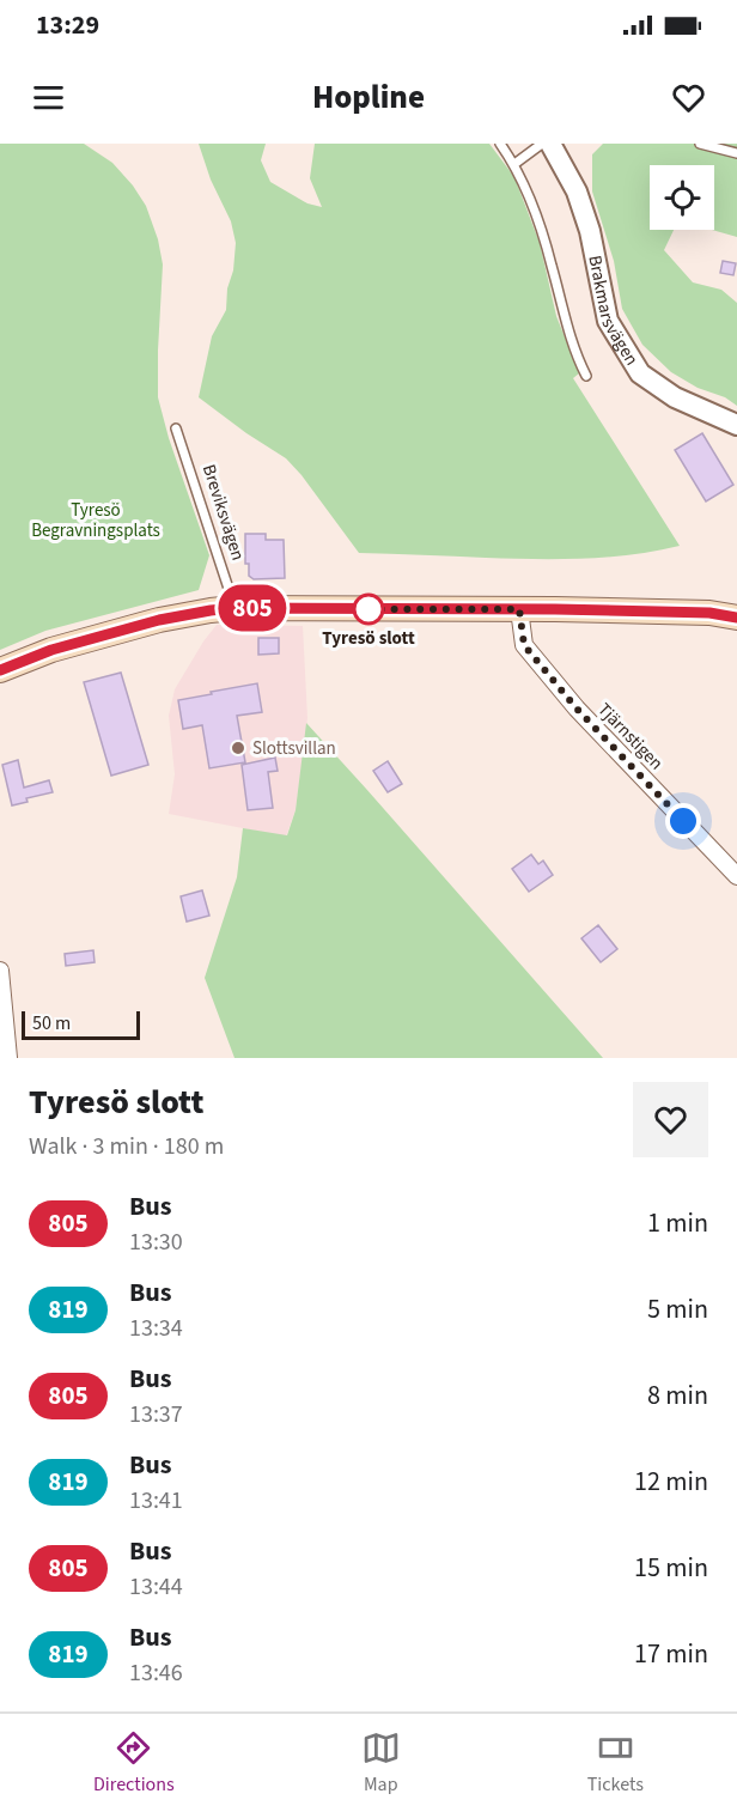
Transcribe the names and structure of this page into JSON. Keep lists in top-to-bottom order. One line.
{"streets":{"street":["Brakmarsvägen","Tjärnstigen"],"lane":["Breviksvägen"]},"parks":["Tyresö Begravningsplats"],"places":["Tyresö slott","Slottsvillan"],"lines":["bus line 805"],"scale_bar":"50 m","page":{"status":"13:29","header":"Hopline","on_map":"805","scale":"50 m","heading":["Tyresö slott","Walk · 3 min · 180 m"],"list":[{"mark":"805","name":"Bus","note":"13:30","value":"1 min"},{"mark":"819","name":"Bus","note":"13:34","value":"5 min"},{"mark":"805","name":"Bus","note":"13:37","value":"8 min"},{"mark":"819","name":"Bus","note":"13:41","value":"12 min"},{"mark":"805","name":"Bus","note":"13:44","value":"15 min"},{"mark":"819","name":"Bus","note":"13:46","value":"17 min"}],"tabs":["Directions","Map","Tickets"]}}
